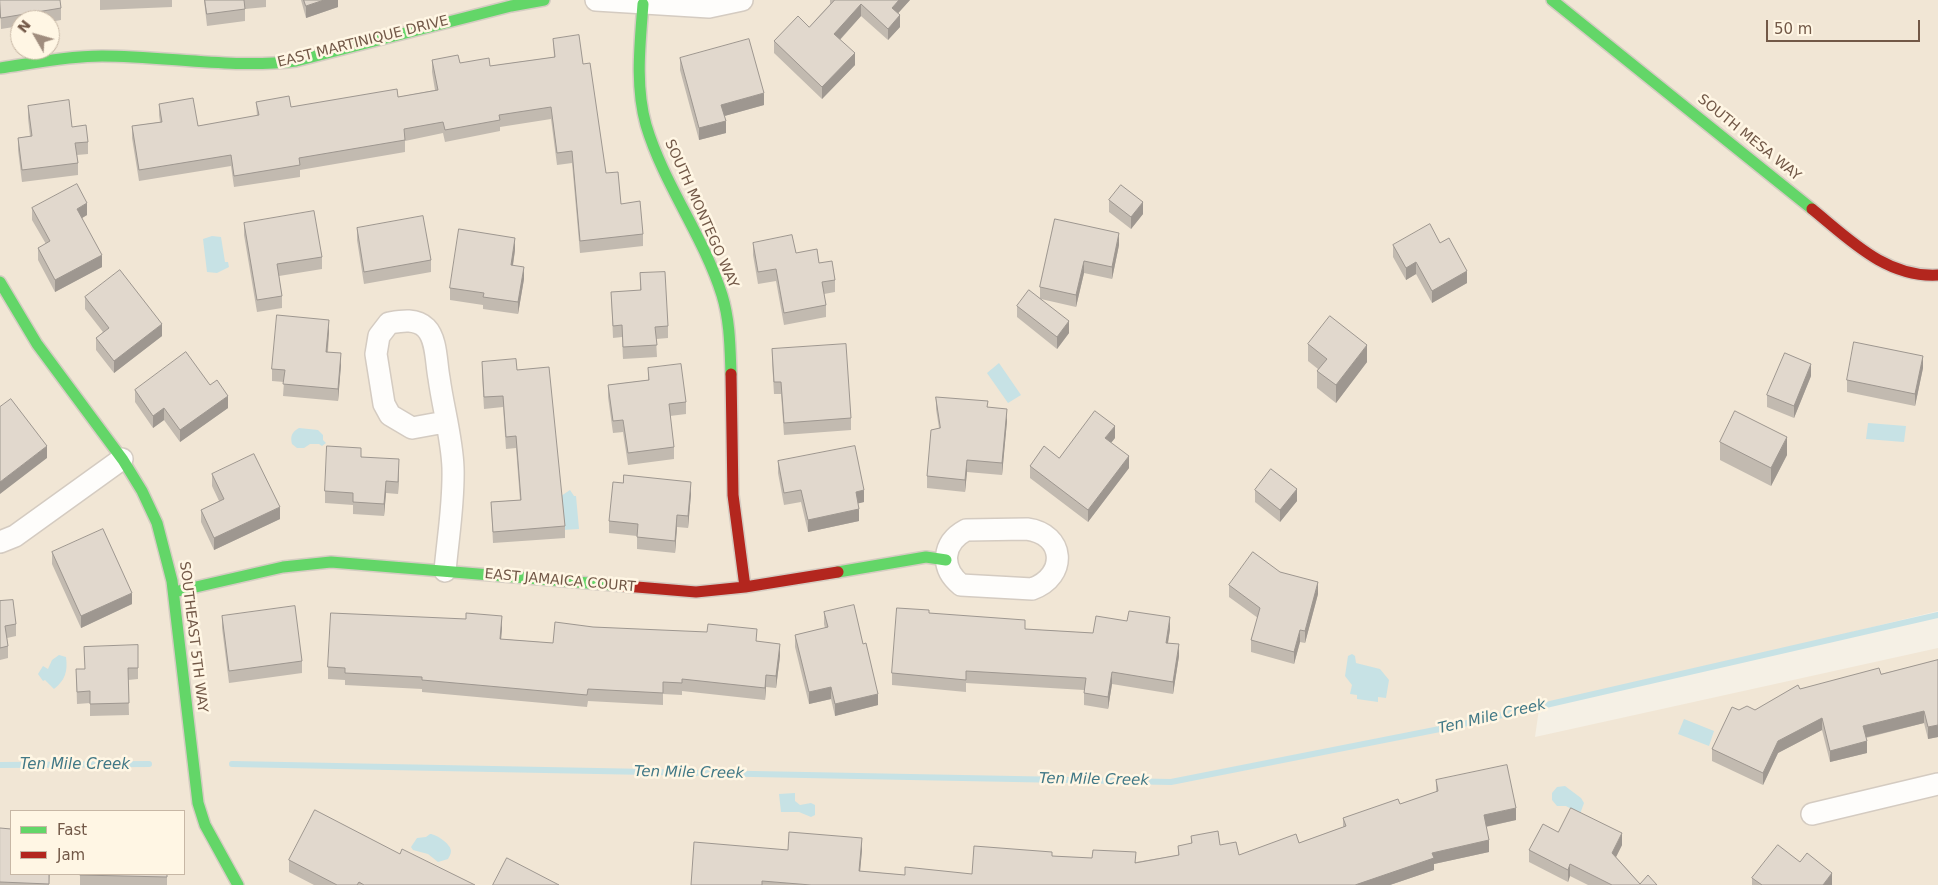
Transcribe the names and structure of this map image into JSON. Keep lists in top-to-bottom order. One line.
{"streets":{"street":["EAST MARTINIQUE DRIVE","SOUTH MESA WAY","SOUTH MONTEGO WAY","EAST JAMAICA COURT","SOUTHEAST 5TH WAY"]},"crossings":[["SOUTH MONTEGO WAY","EAST JAMAICA COURT"],["EAST JAMAICA COURT","SOUTHEAST 5TH WAY"]],"water":["Ten Mile Creek"],"legend":["Fast","Jam"],"scale_bar":"50 m","north":"top left"}
